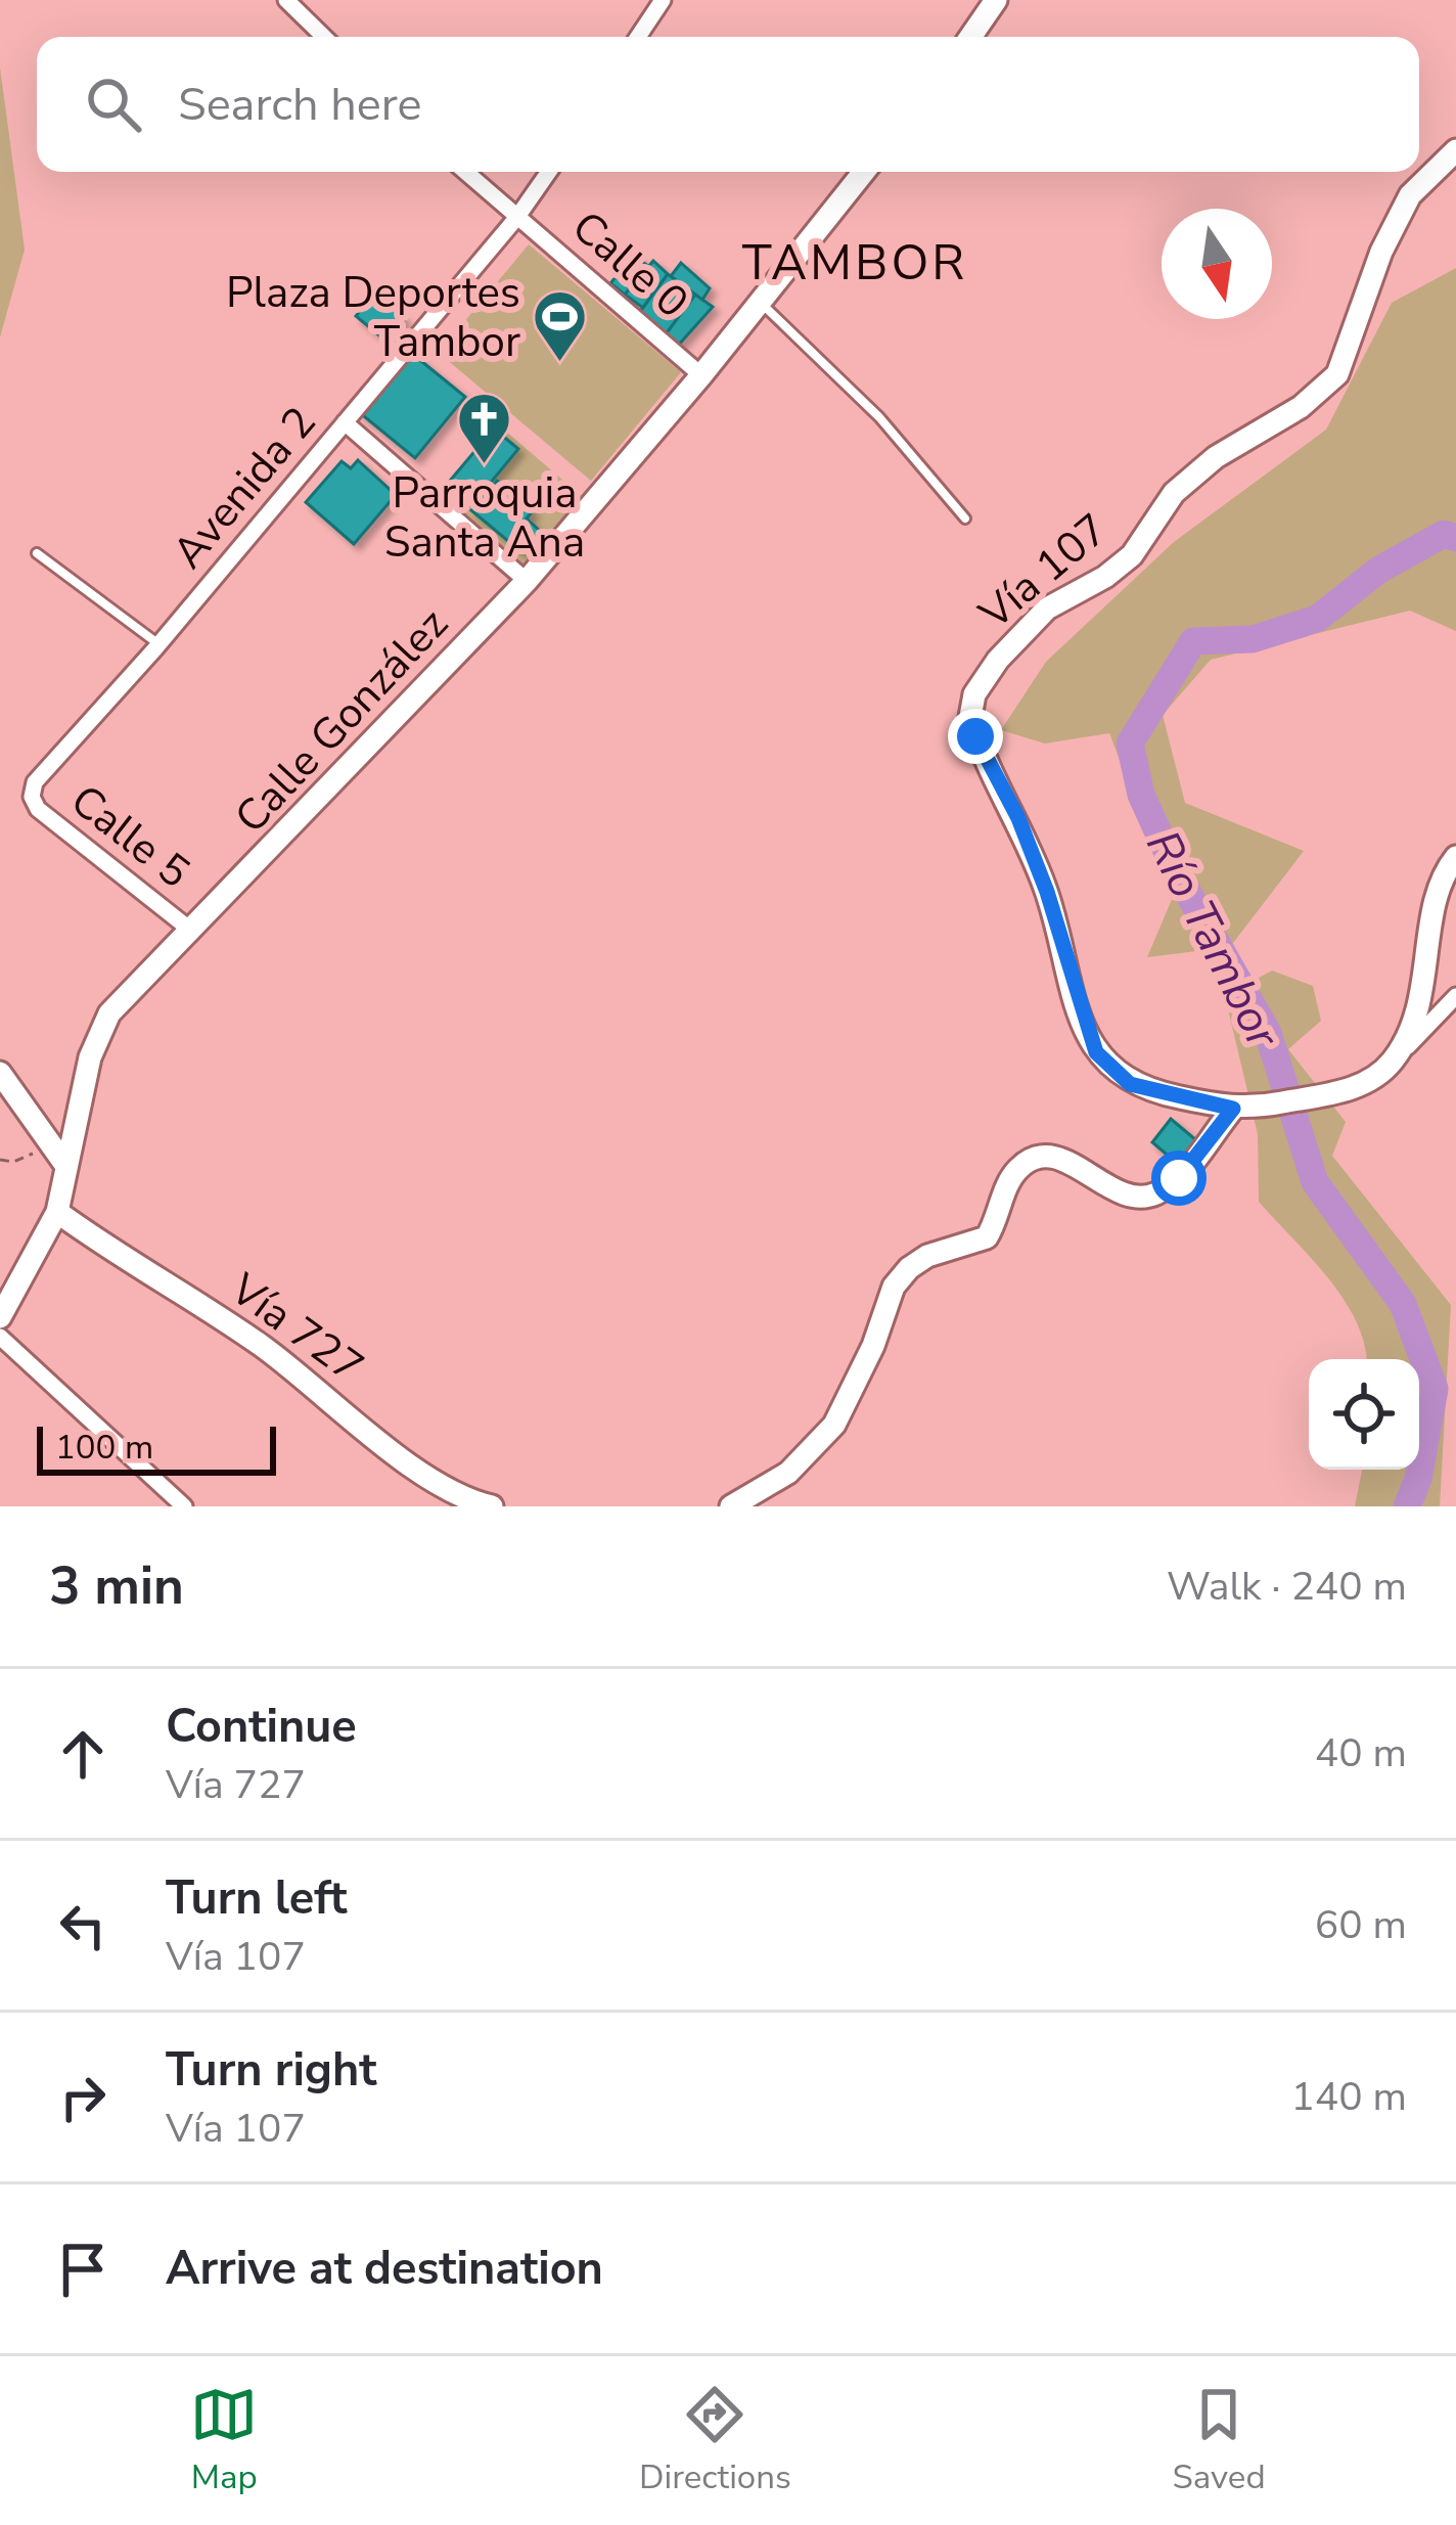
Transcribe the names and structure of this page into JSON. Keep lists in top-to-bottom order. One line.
{"streets":{"street":["Calle 0","Avenida 2","Vía 107","Calle González","Calle 5","Vía 727"]},"crossings":[["Calle 0","Avenida 2"],["Calle 0","Calle González"],["Avenida 2","Calle 5"],["Calle González","Calle 5"],["Calle González","Vía 727"]],"districts":["TAMBOR"],"water":["Río Tambor"],"places":{"sports":["Plaza Deportes Tambor"],"church":["Parroquia Santa Ana"]},"scale_bar":"100 m","north":"bottom","page":{"search":"Search here","scale":"100 m","heading":["3 min","Walk · 240 m"],"list":[["Continue","Vía 727","40 m"],["Turn left","Vía 107","60 m"],["Turn right","Vía 107","140 m"],"Arrive at destination"],"nav":["Map","Directions","Saved"]}}
